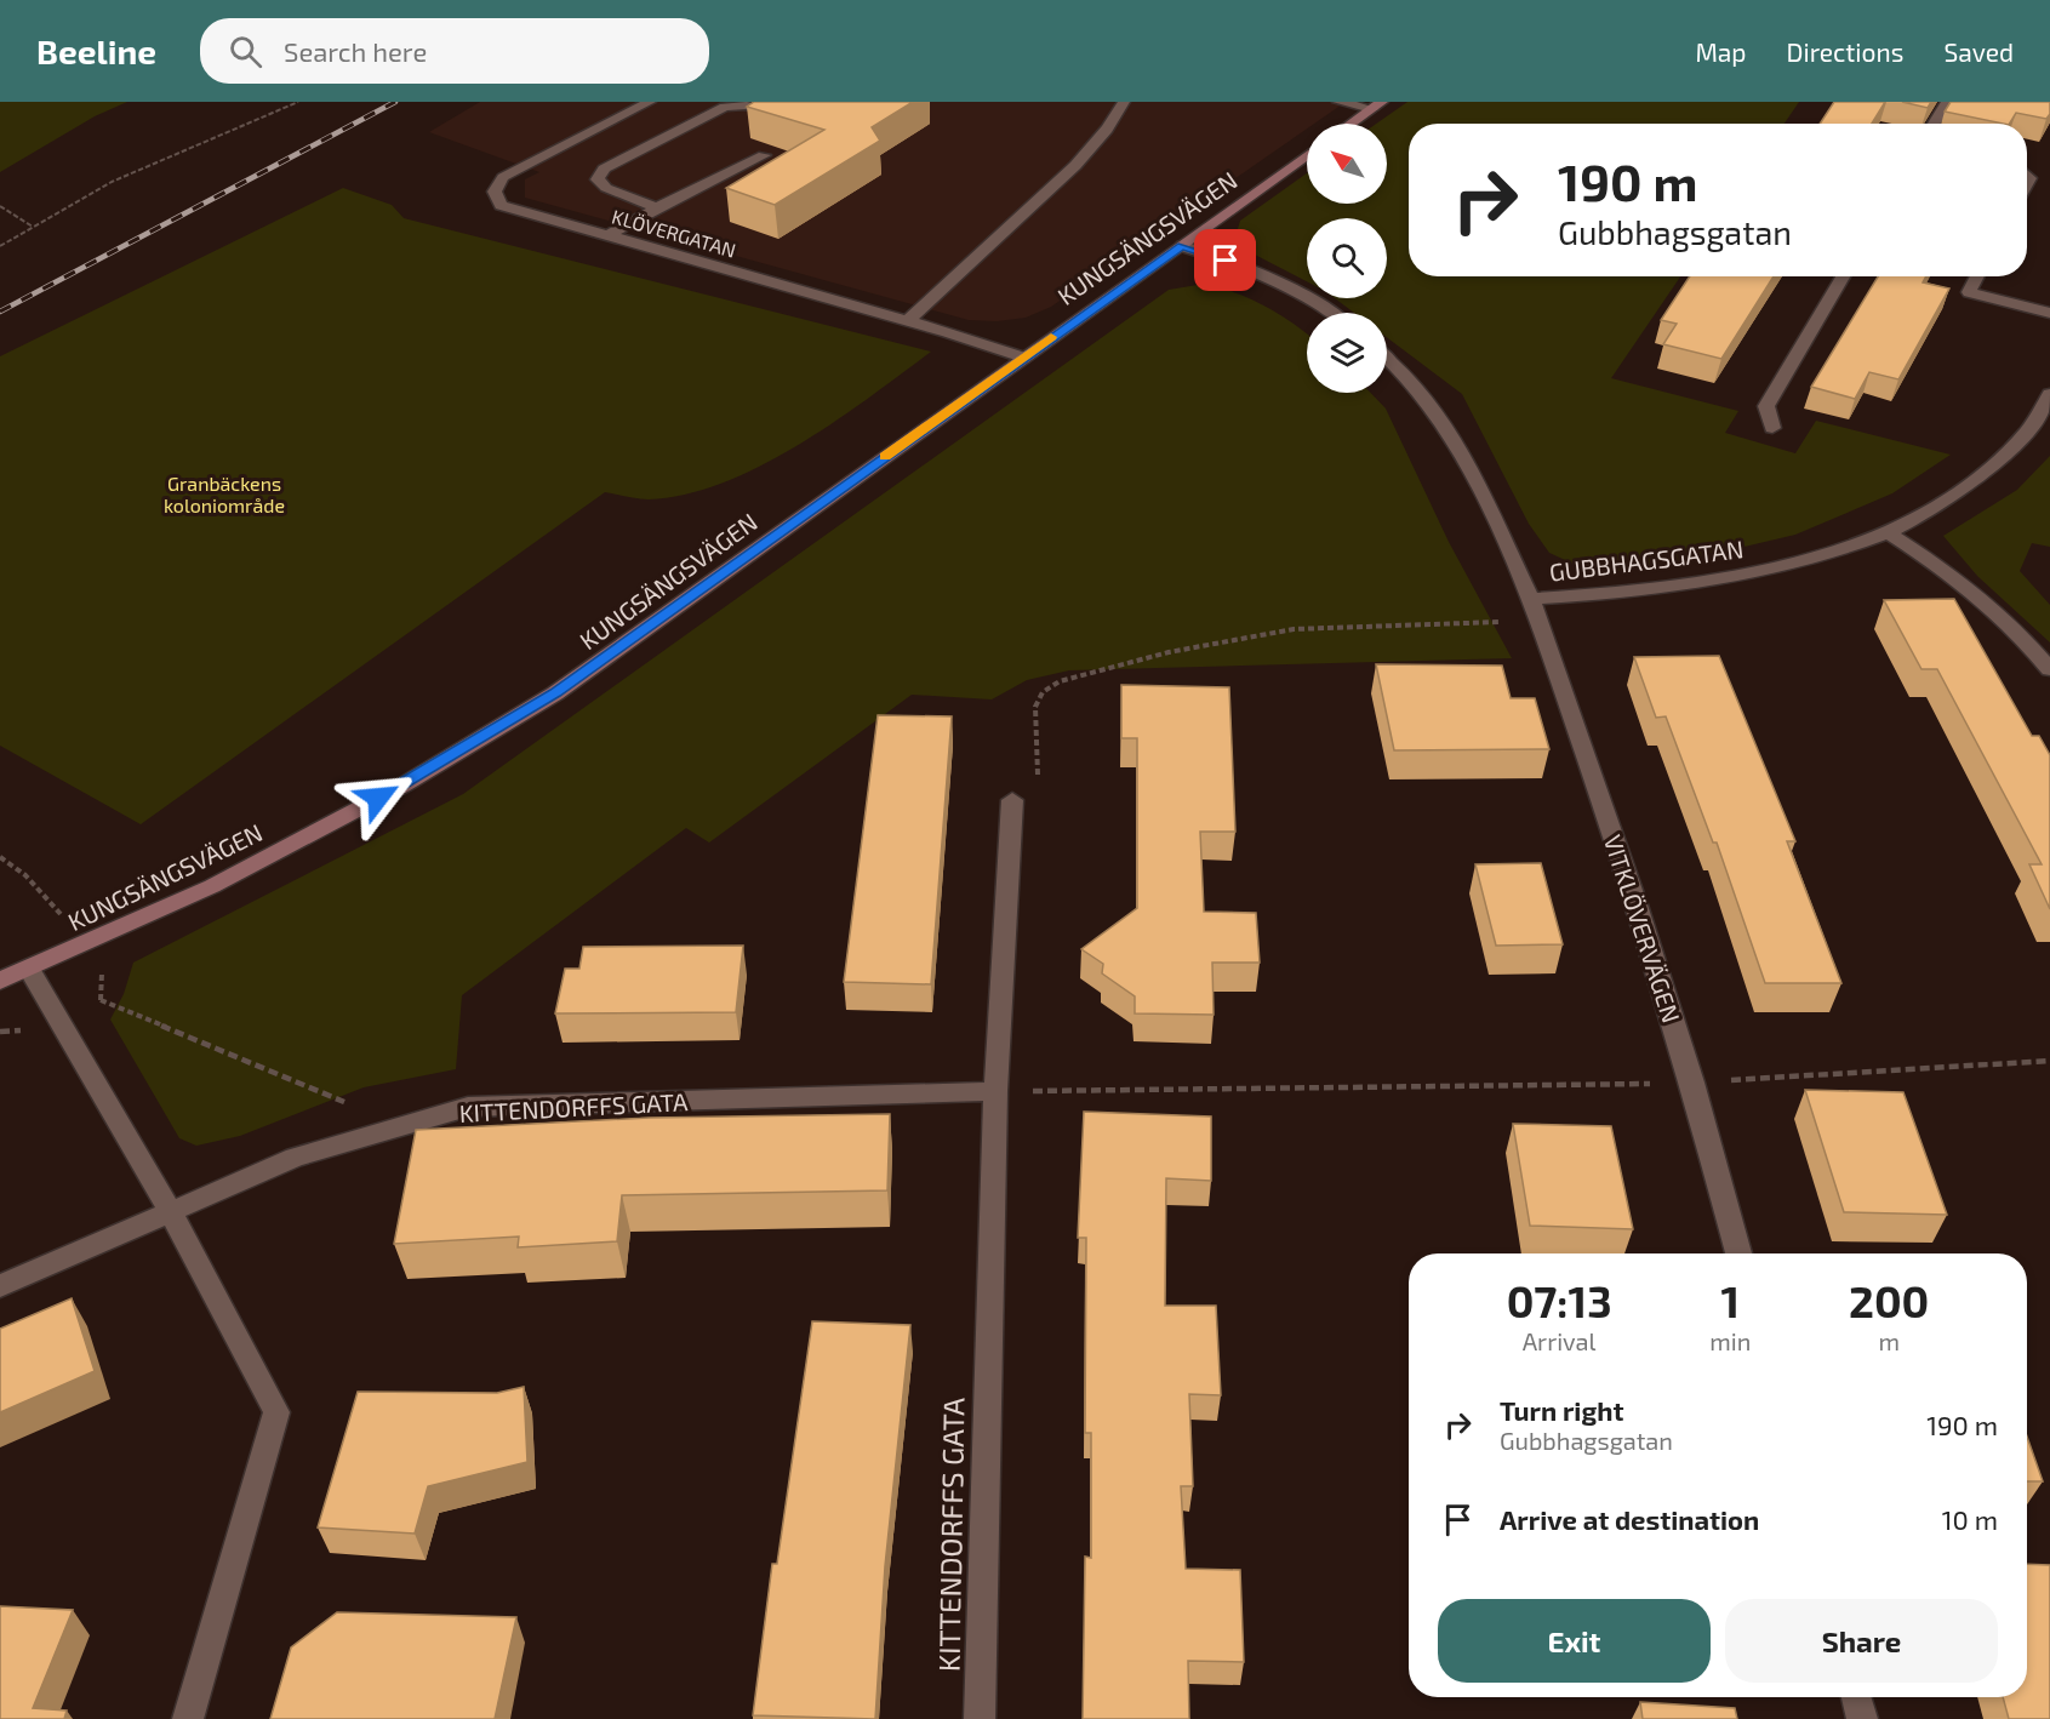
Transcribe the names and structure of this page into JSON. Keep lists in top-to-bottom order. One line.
{"streets":{"street":["KLÖVERGATAN","KUNGSÄNGSVÄGEN","GUBBHAGSGATAN","VITKLÖVERVÄGEN","KITTENDORFFS GATA"]},"crossings":[["KLÖVERGATAN","KUNGSÄNGSVÄGEN"],["GUBBHAGSGATAN","VITKLÖVERVÄGEN"]],"parks":["Granbäckens koloniområde"],"north":"top left","page":{"header":"Beeline","search":"Search here","nav":["Map","Directions","Saved"],"turn":["190 m","Gubbhagsgatan"],"eta":["07:13","Arrival","1","min","200","m"],"list":[{"name":"Turn right","note":"Gubbhagsgatan","value":"190 m"},{"name":"Arrive at destination","value":"10 m"}],"buttons":["Exit","Share"]}}
